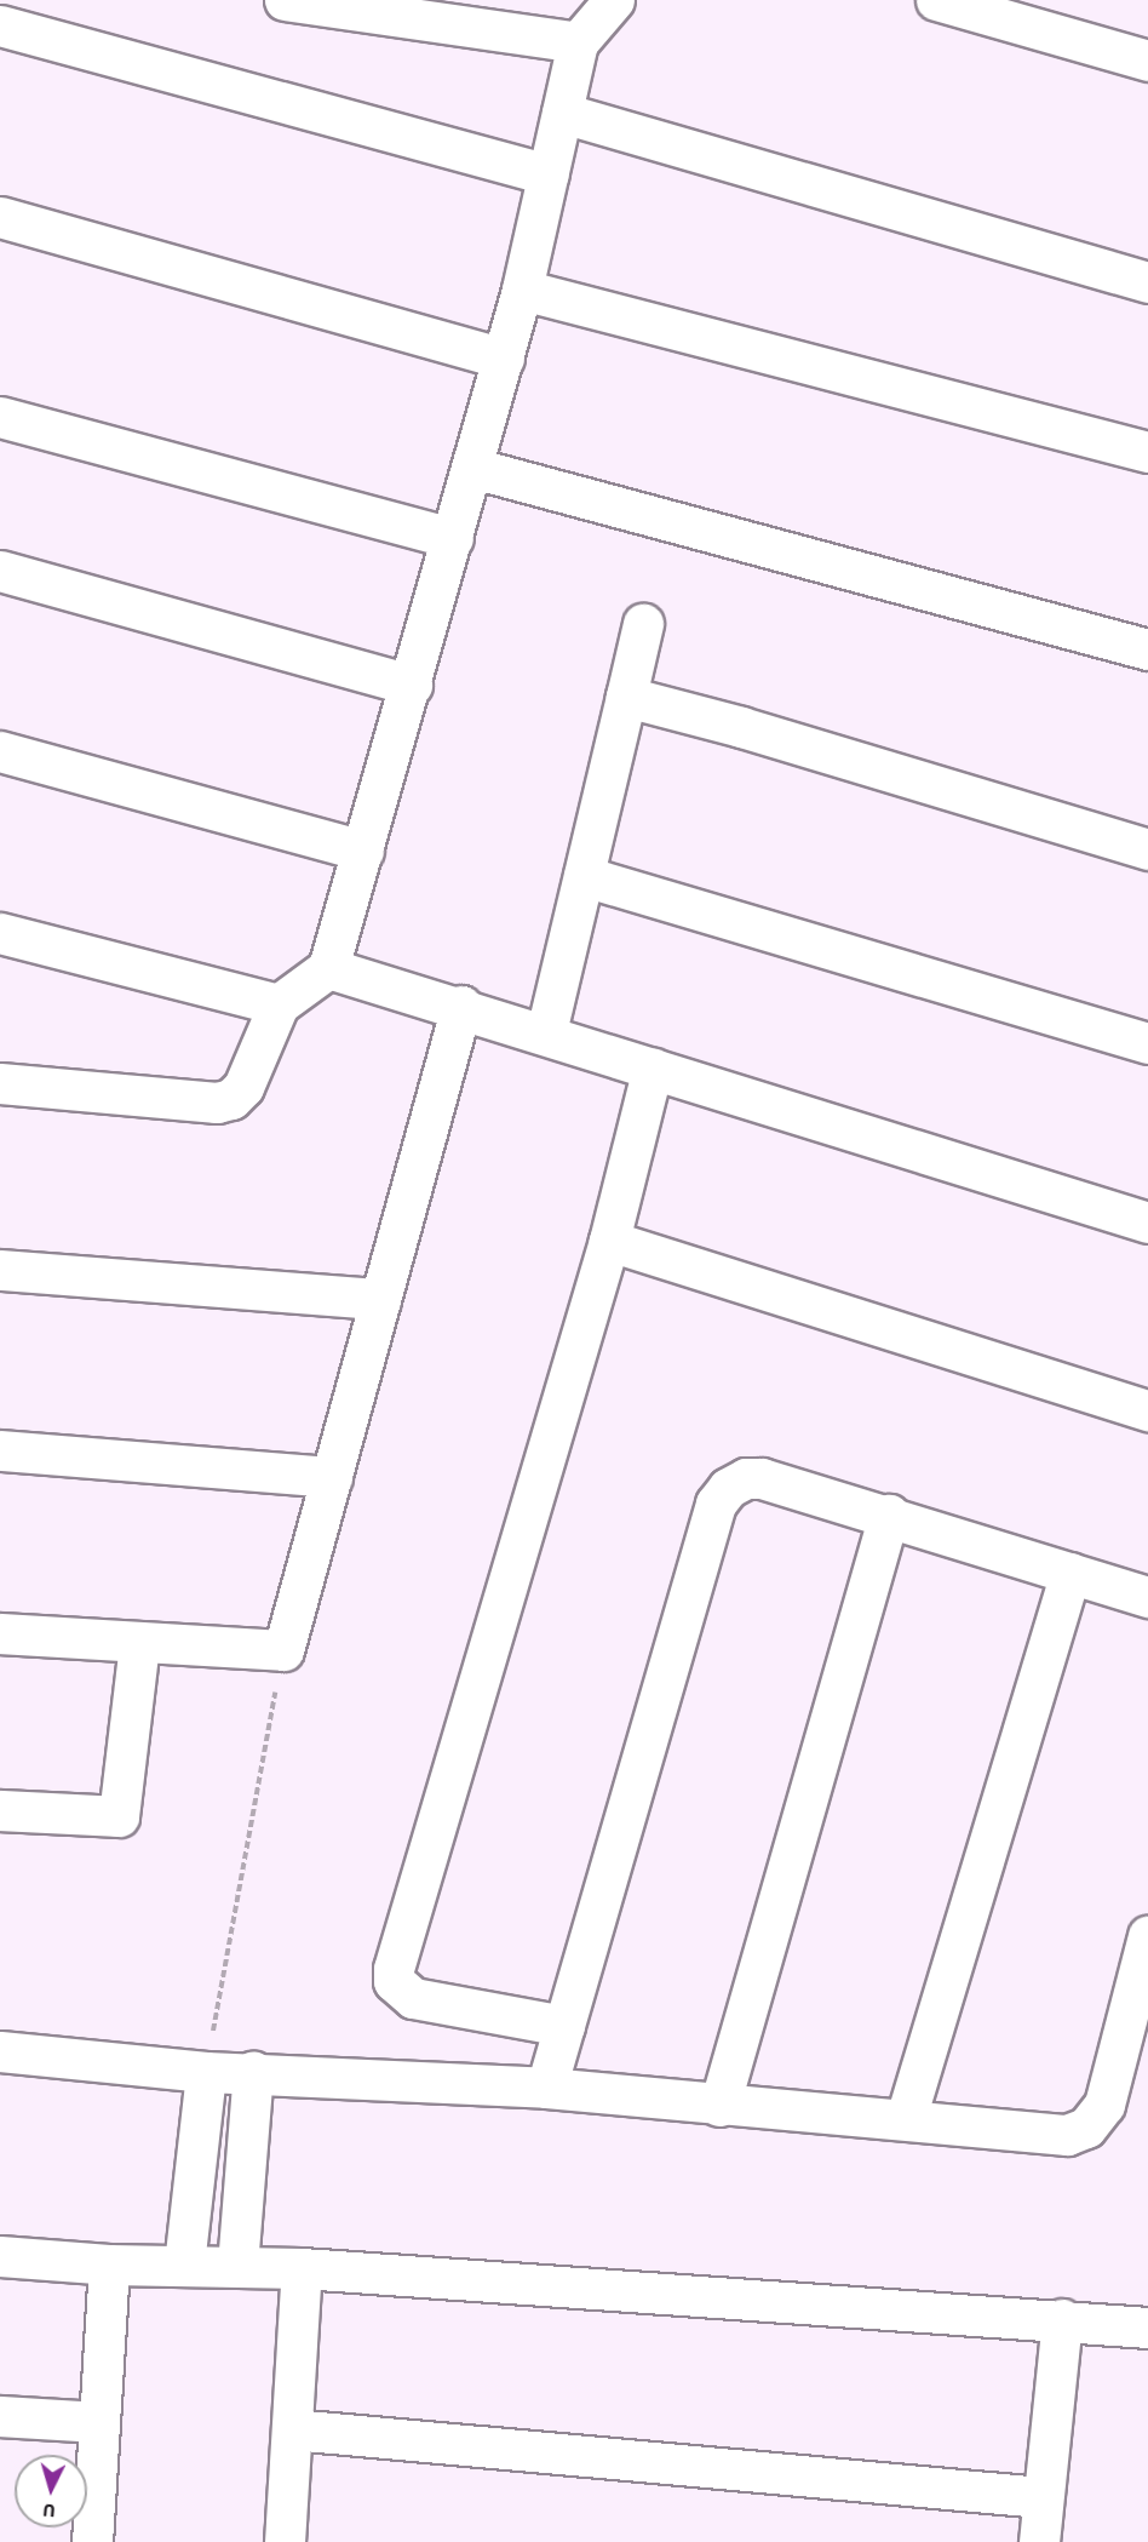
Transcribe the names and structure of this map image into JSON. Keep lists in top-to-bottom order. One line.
{"north":"bottom"}
